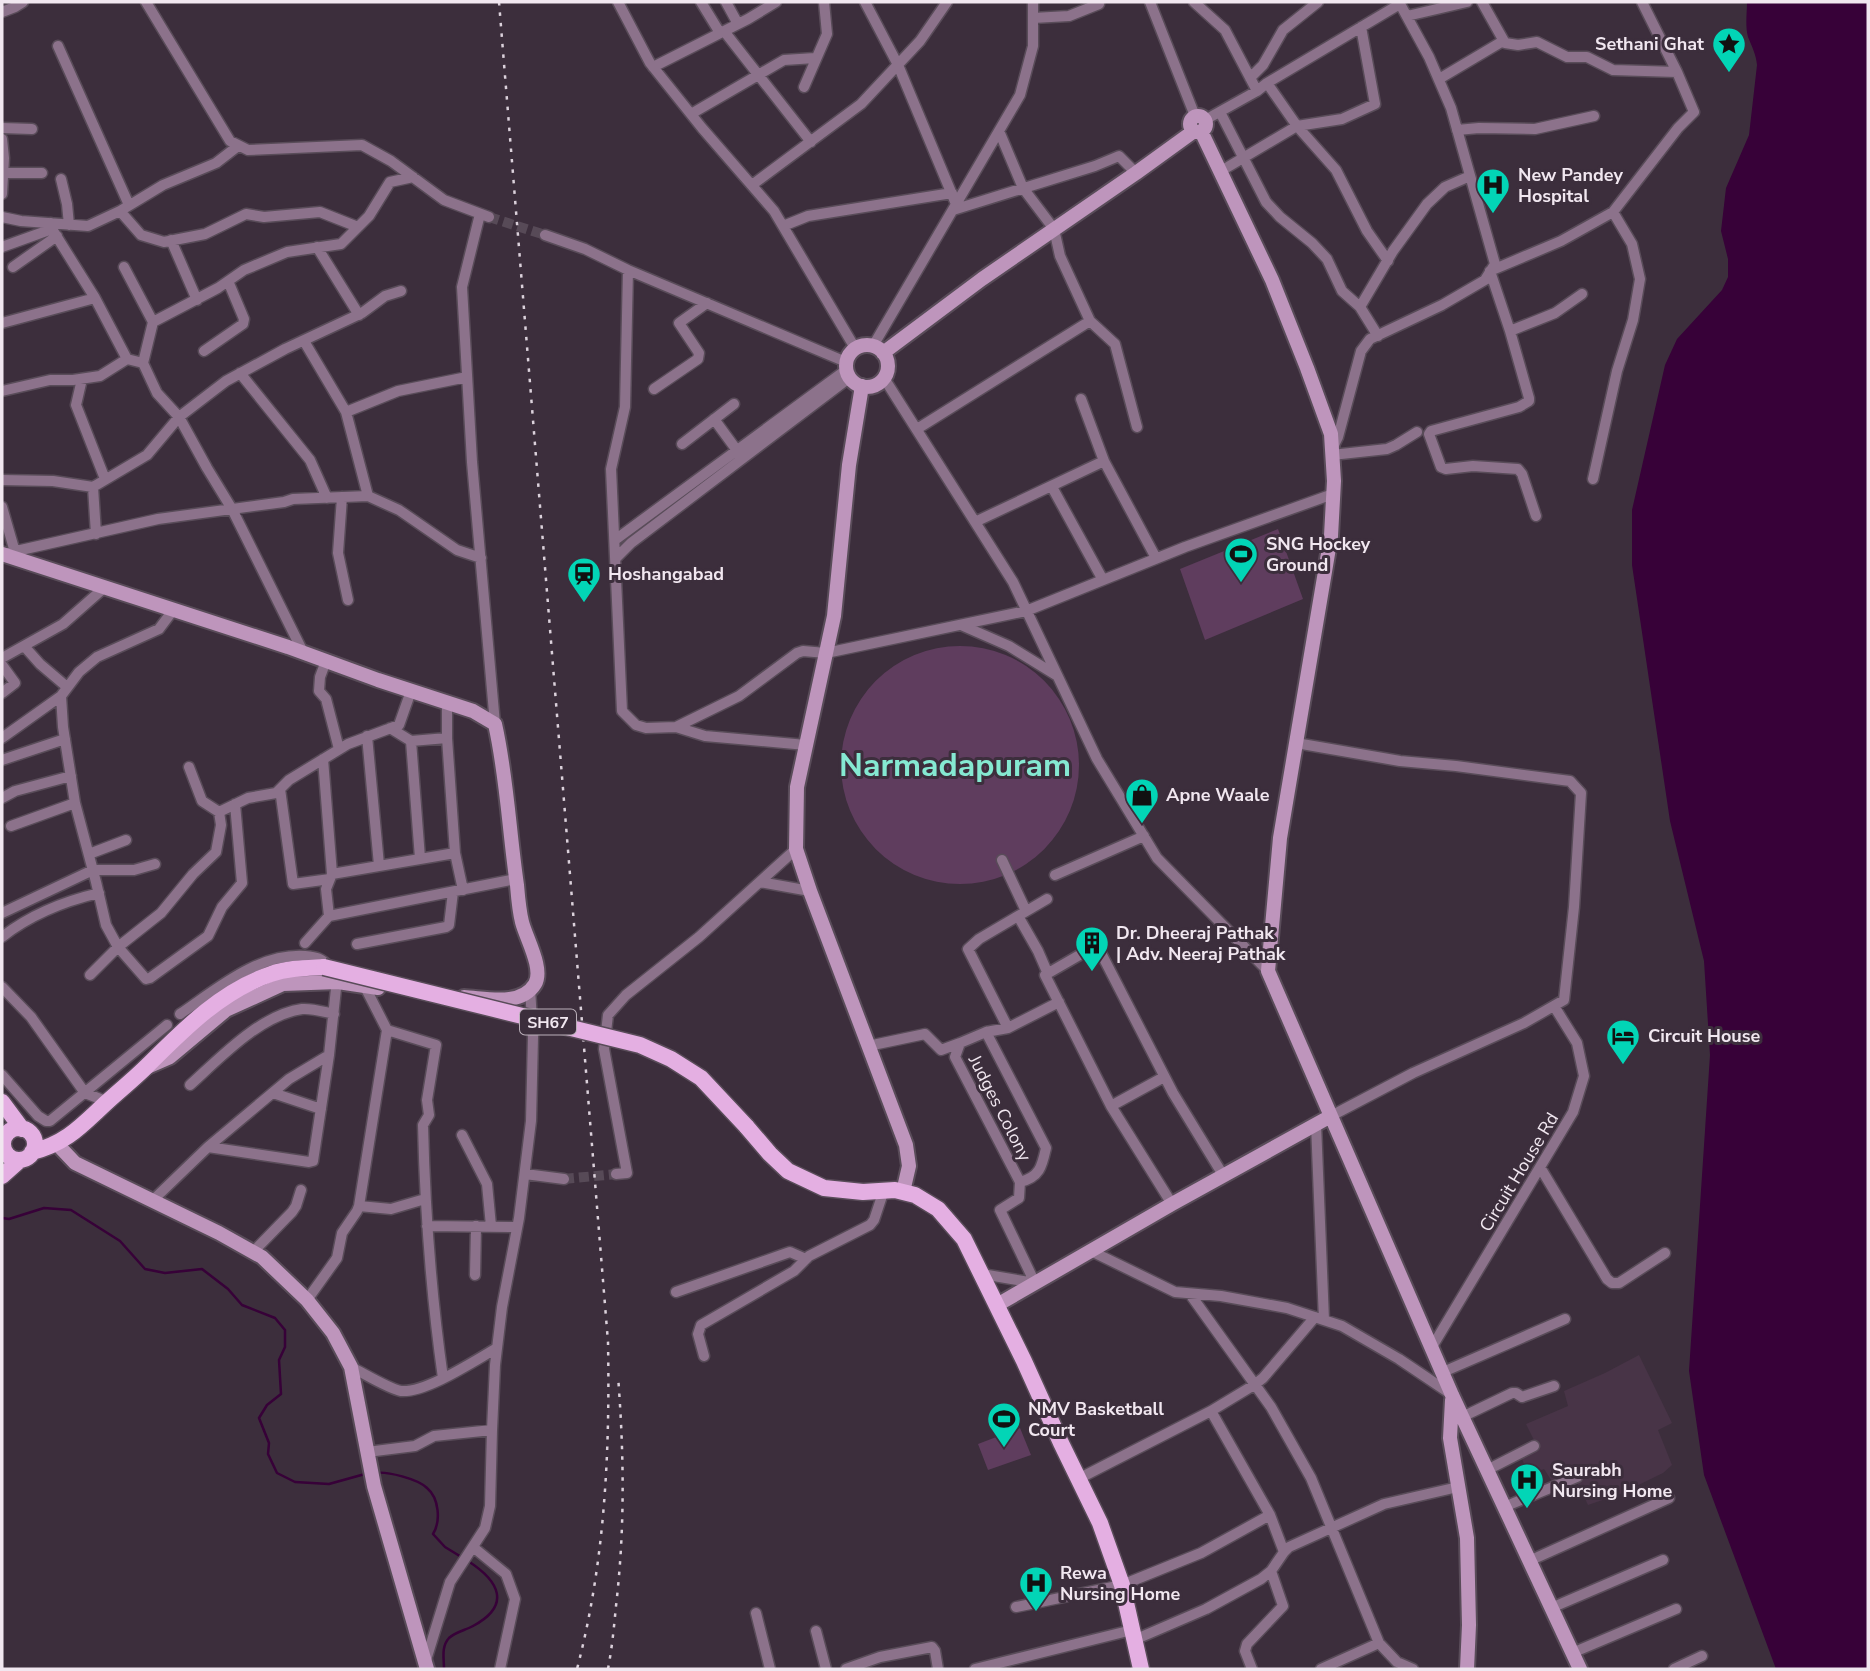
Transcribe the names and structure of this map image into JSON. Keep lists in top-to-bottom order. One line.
{"streets":{"main road":["SH67"],"street":["Judges Colony","Circuit House Rd"]},"districts":["Narmadapuram"],"places":{"place":["Sethani Ghat"],"hospital":["New Pandey Hospital","Saurabh Nursing Home","Rewa Nursing Home"],"sports":["SNG Hockey Ground","NMV Basketball Court"],"station":["Hoshangabad"],"shop":["Apne Waale"],"building":["Dr. Dheeraj Pathak | Adv. Neeraj Pathak"],"hotel":["Circuit House"]}}
